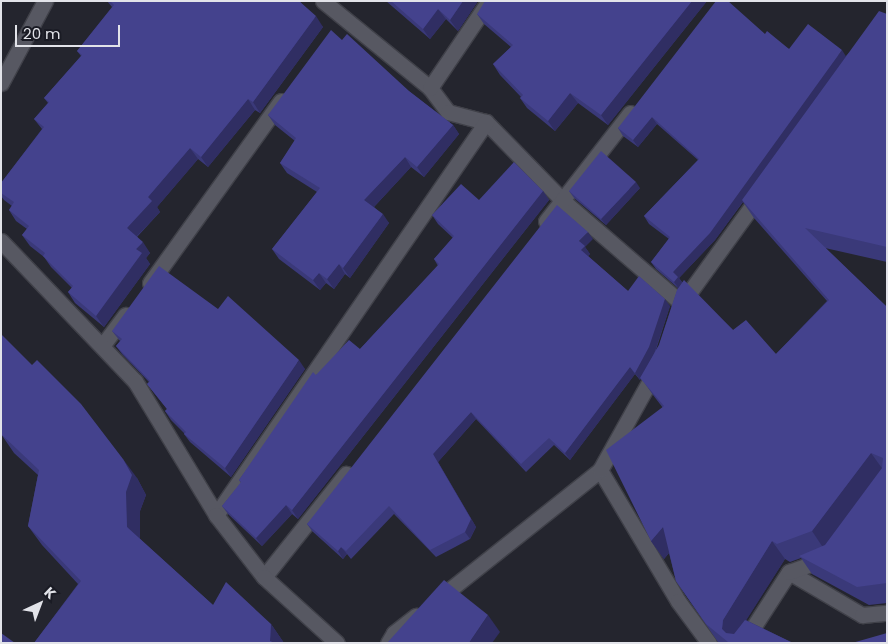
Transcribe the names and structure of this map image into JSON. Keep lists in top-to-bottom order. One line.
{"scale_bar":"20 m","north":"top right"}
